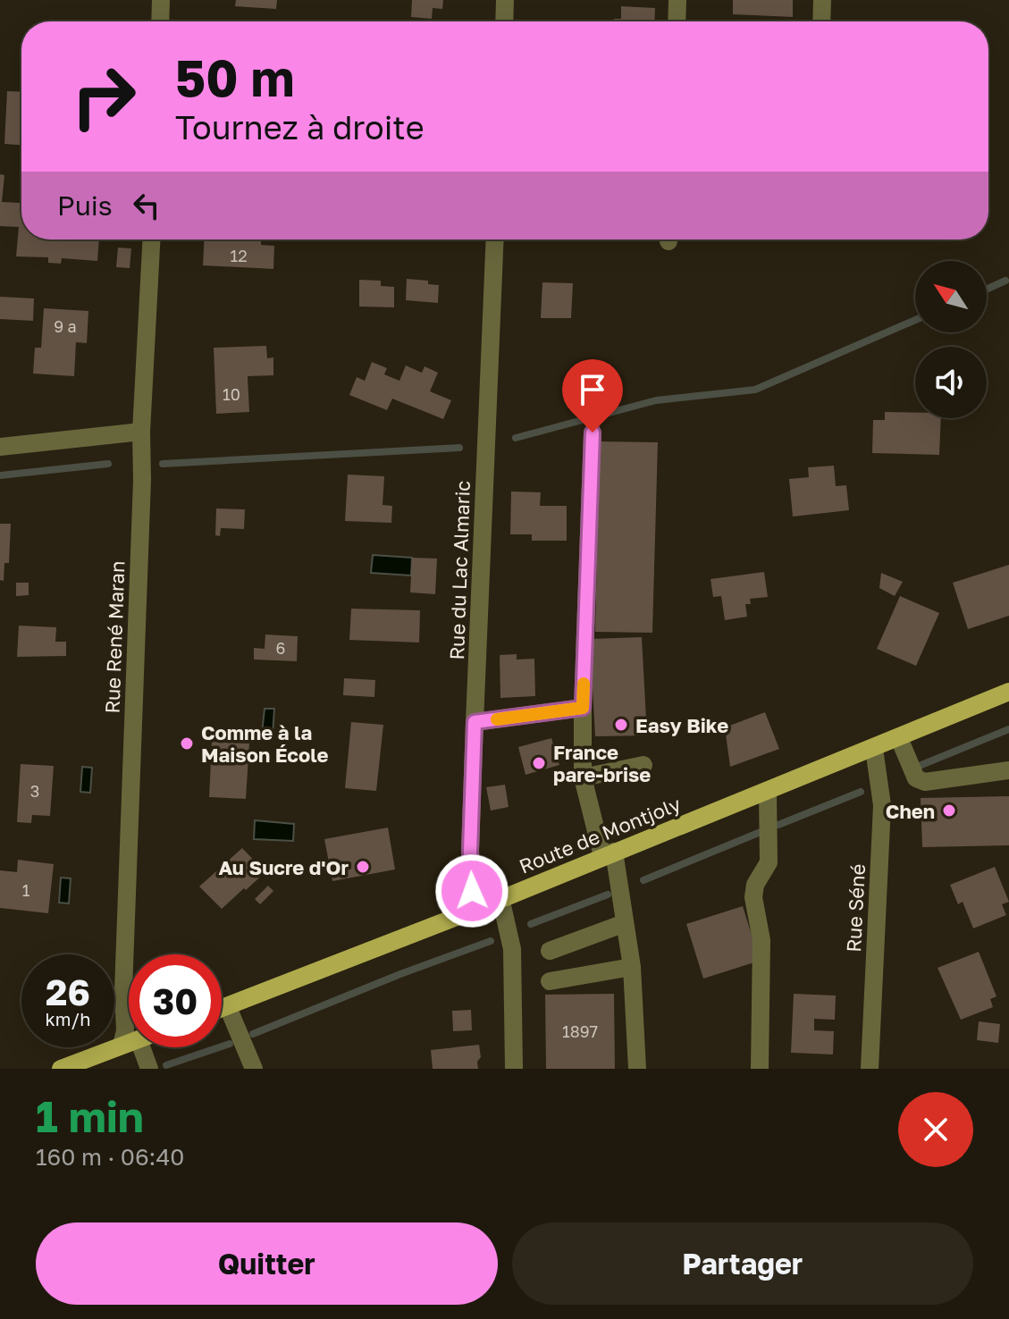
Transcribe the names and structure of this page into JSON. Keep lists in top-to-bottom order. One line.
{"streets":{"main road":["Route de Montjoly"],"street":["Rue du Lac Almaric","Rue René Maran","Rue Séné"]},"crossings":[["Rue du Lac Almaric","Route de Montjoly"],["Route de Montjoly","Rue Séné"]],"places":["Easy Bike","Comme à la Maison École","France pare-brise","Chen","Au Sucre d'Or"],"house_numbers":["12","9 a","10","6","3","1","1897"],"north":"top left","page":{"turn":["50 m","Tournez à droite"],"then":"Puis","speed":"26 km/h","limit":"30","heading":["1 min","160 m · 06:40"],"buttons":["Quitter","Partager"]}}
